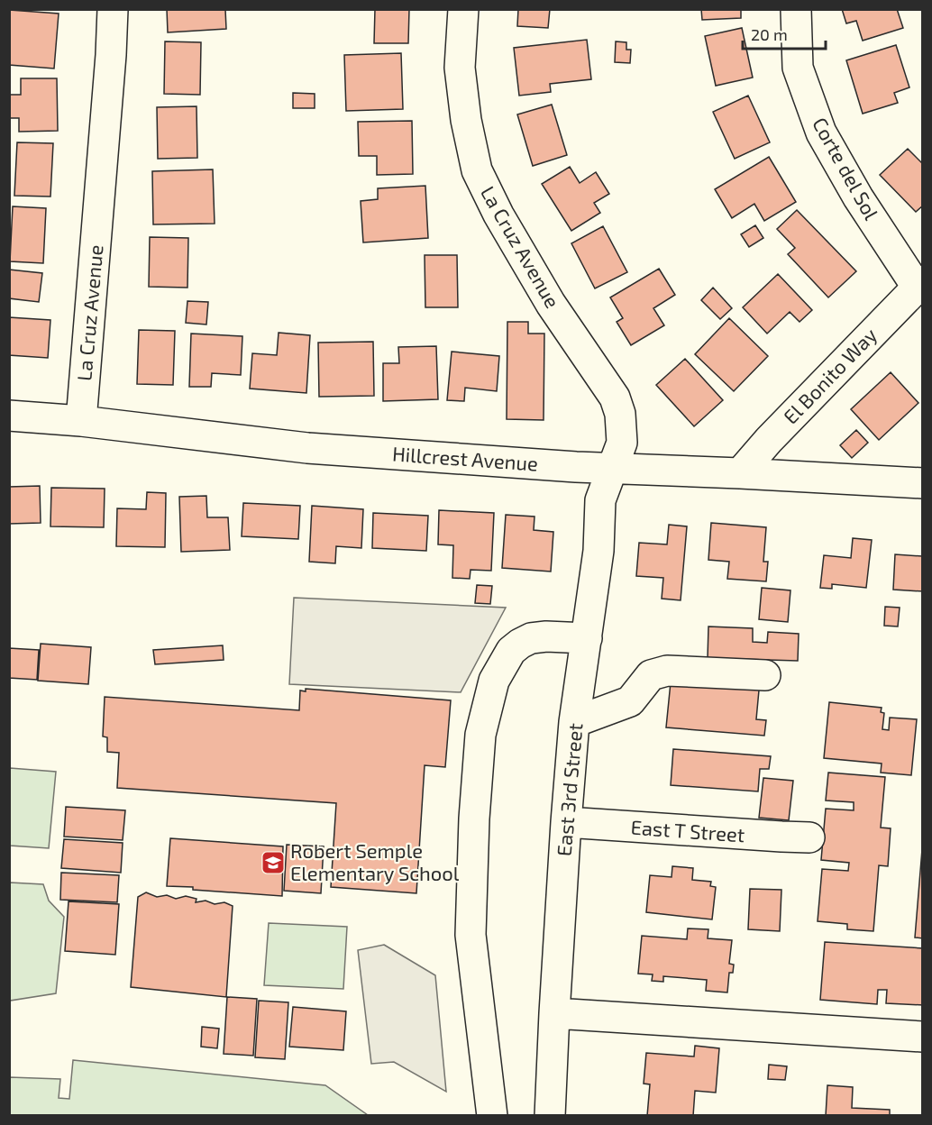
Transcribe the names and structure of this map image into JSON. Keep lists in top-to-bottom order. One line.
{"streets":{"street":["Corte del Sol","La Cruz Avenue","El Bonito Way","Hillcrest Avenue","East 3rd Street","East T Street"]},"crossings":[["Corte del Sol","El Bonito Way"],["La Cruz Avenue","Hillcrest Avenue"],["La Cruz Avenue","East 3rd Street"],["El Bonito Way","Hillcrest Avenue"],["Hillcrest Avenue","East 3rd Street"],["East 3rd Street","East T Street"]],"places":{"school or university":["Robert Semple Elementary School"]},"scale_bar":"20 m"}
